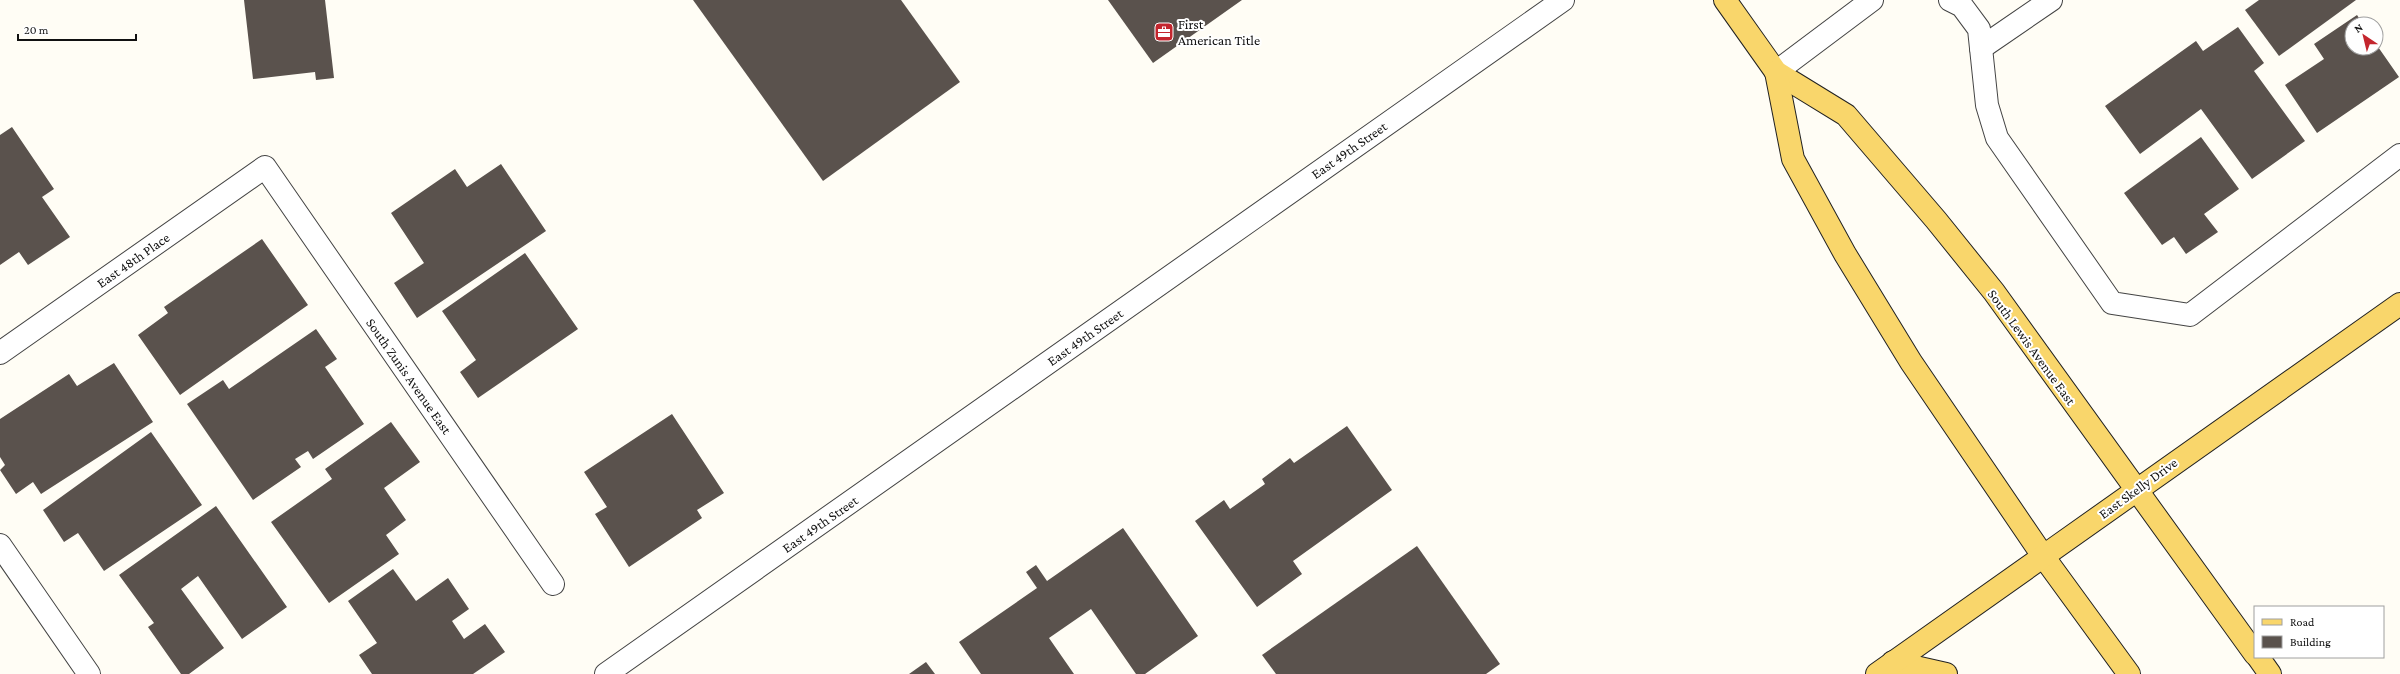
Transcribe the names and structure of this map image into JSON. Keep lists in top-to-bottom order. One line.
{"streets":{"main road":["South Lewis Avenue East","East Skelly Drive"],"street":["East 49th Street","East 48th Place","South Zunis Avenue East"]},"crossings":[["East 48th Place","South Zunis Avenue East"],["South Lewis Avenue East","East Skelly Drive"]],"places":{"office":["First American Title"]},"legend":["Road","Building"],"scale_bar":"20 m","north":"top left"}
